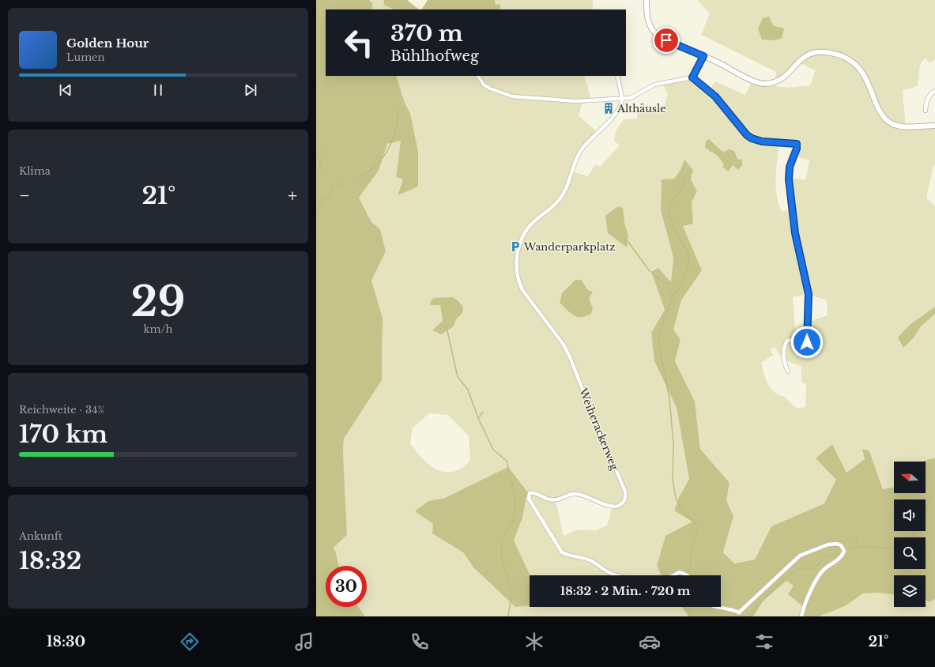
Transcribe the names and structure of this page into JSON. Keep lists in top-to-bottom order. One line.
{"streets":{"street":["Weiherackerweg"]},"places":{"building":["Althäusle"],"parking":["Wanderparkplatz"]},"north":"left","page":{"turn":["370 m","Bühlhofweg"],"song":["Golden Hour","Lumen"],"tile":["Klima",["29","km/h"],["Reichweite · 34%","170 km"],["Ankunft","18:32"]],"heat":["−","21°","+"],"limit":"30","trip":"18:32 · 2 Min. · 720 m","tabs":["18:30","21°"]}}
